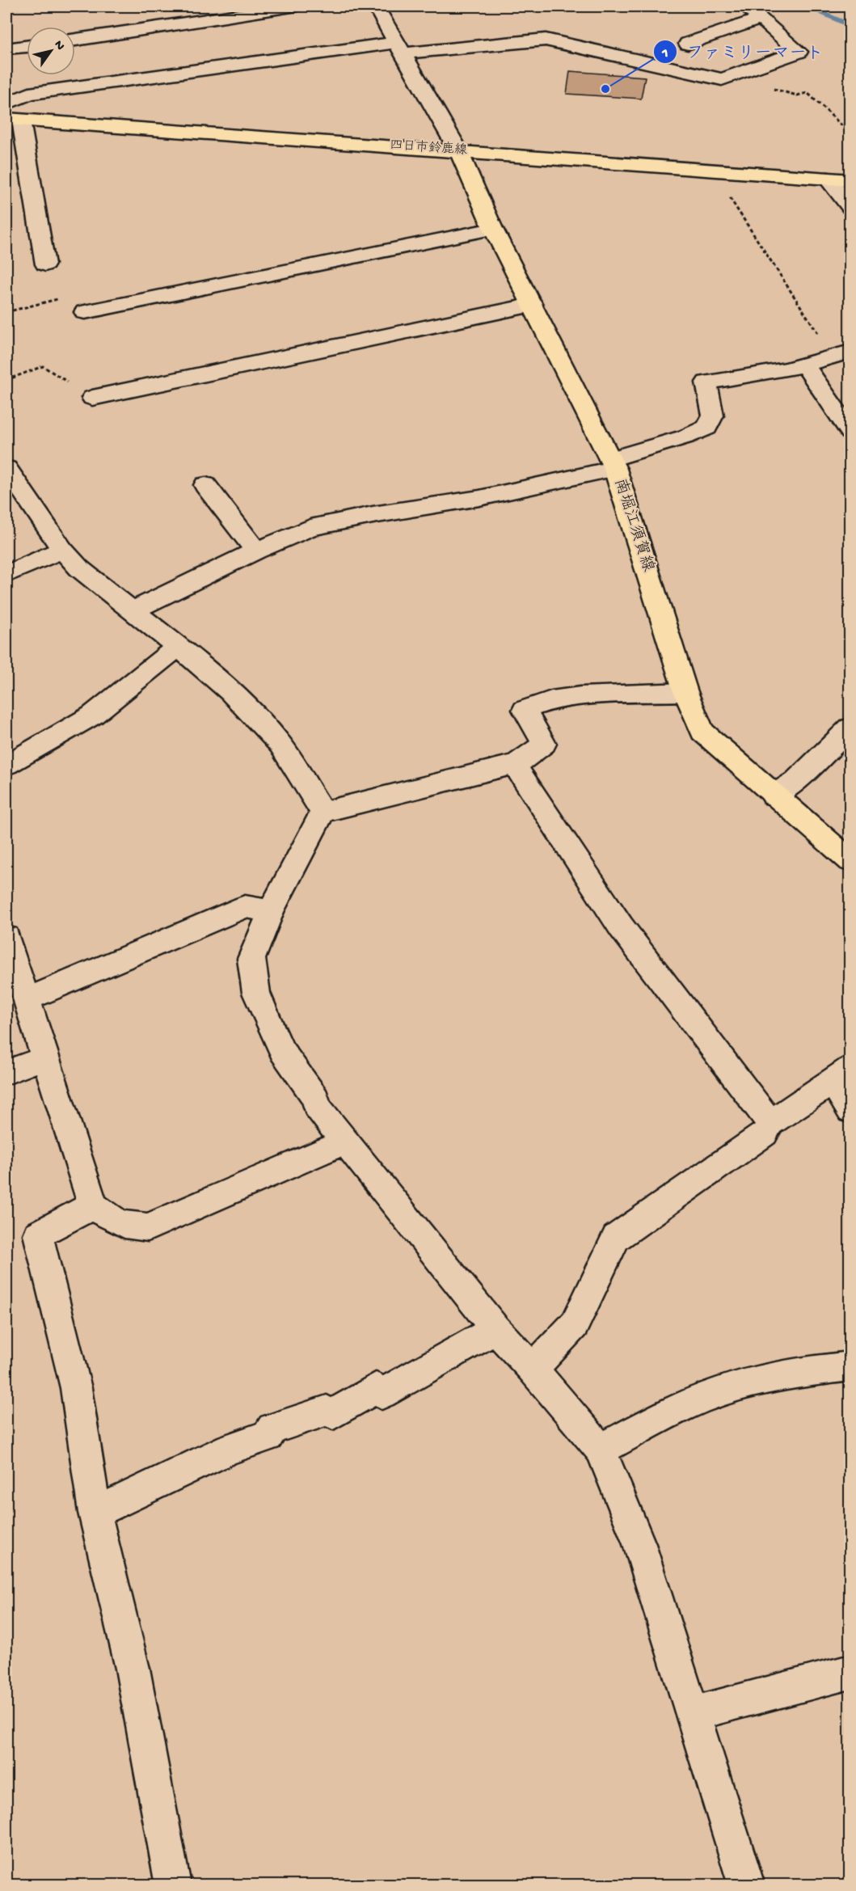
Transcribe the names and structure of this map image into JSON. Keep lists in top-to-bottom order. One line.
{"streets":{"main road":["四日市鈴鹿線","南堀江須賀線"]},"crossings":[["四日市鈴鹿線","南堀江須賀線"]],"places":["ファミリーマート"],"north":"top right"}
